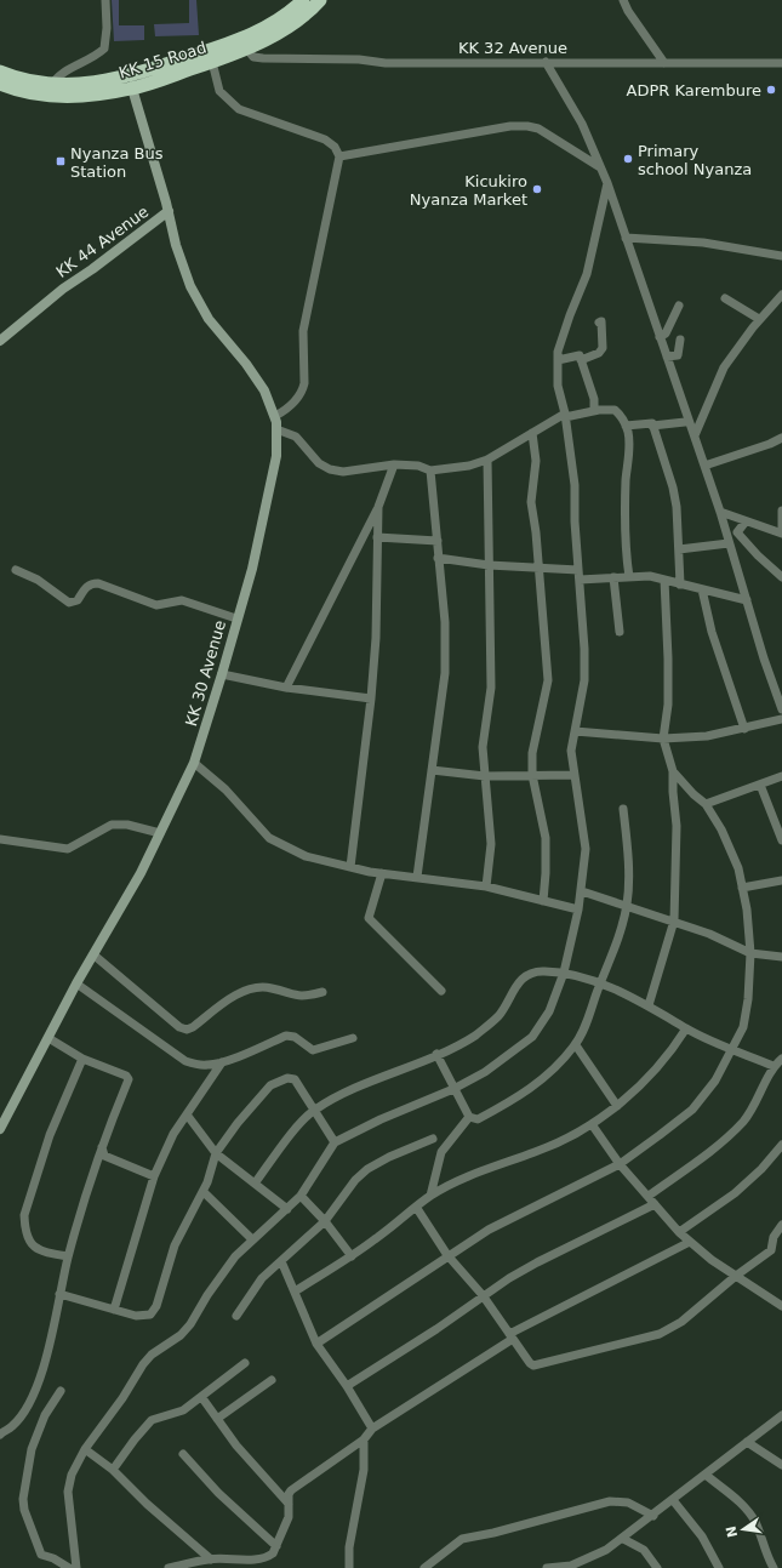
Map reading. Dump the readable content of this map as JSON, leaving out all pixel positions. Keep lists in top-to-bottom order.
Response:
{
  "streets": {
    "highway": ["KK 15 Road"],
    "main road": ["KK 44 Avenue", "KK 30 Avenue"],
    "street": ["KK 32 Avenue"]
  },
  "crossings": [
    ["KK 32 Avenue", "KK 15 Road"],
    ["KK 15 Road", "KK 44 Avenue"],
    ["KK 44 Avenue", "KK 30 Avenue"]
  ],
  "places": {
    "other": ["ADPR Karembure", "Primary school Nyanza", "Kicukiro Nyanza Market"],
    "transit": ["Nyanza Bus Station"]
  },
  "north": "left"
}
